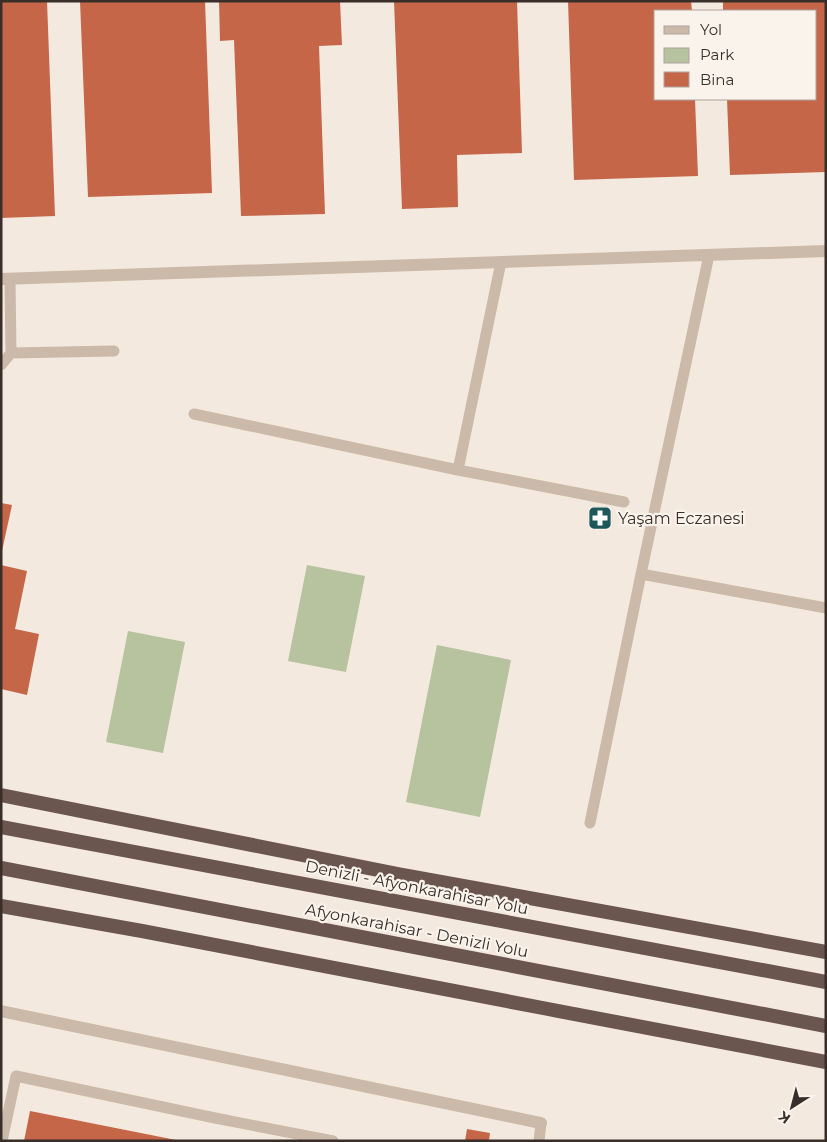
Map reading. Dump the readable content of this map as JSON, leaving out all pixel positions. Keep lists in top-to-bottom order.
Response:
{
  "streets": {
    "highway": ["Denizli - Afyonkarahisar Yolu", "Afyonkarahisar - Denizli Yolu"]
  },
  "places": {
    "pharmacy": ["Yaşam Eczanesi"]
  },
  "legend": ["Yol", "Park", "Bina"],
  "north": "bottom left"
}
